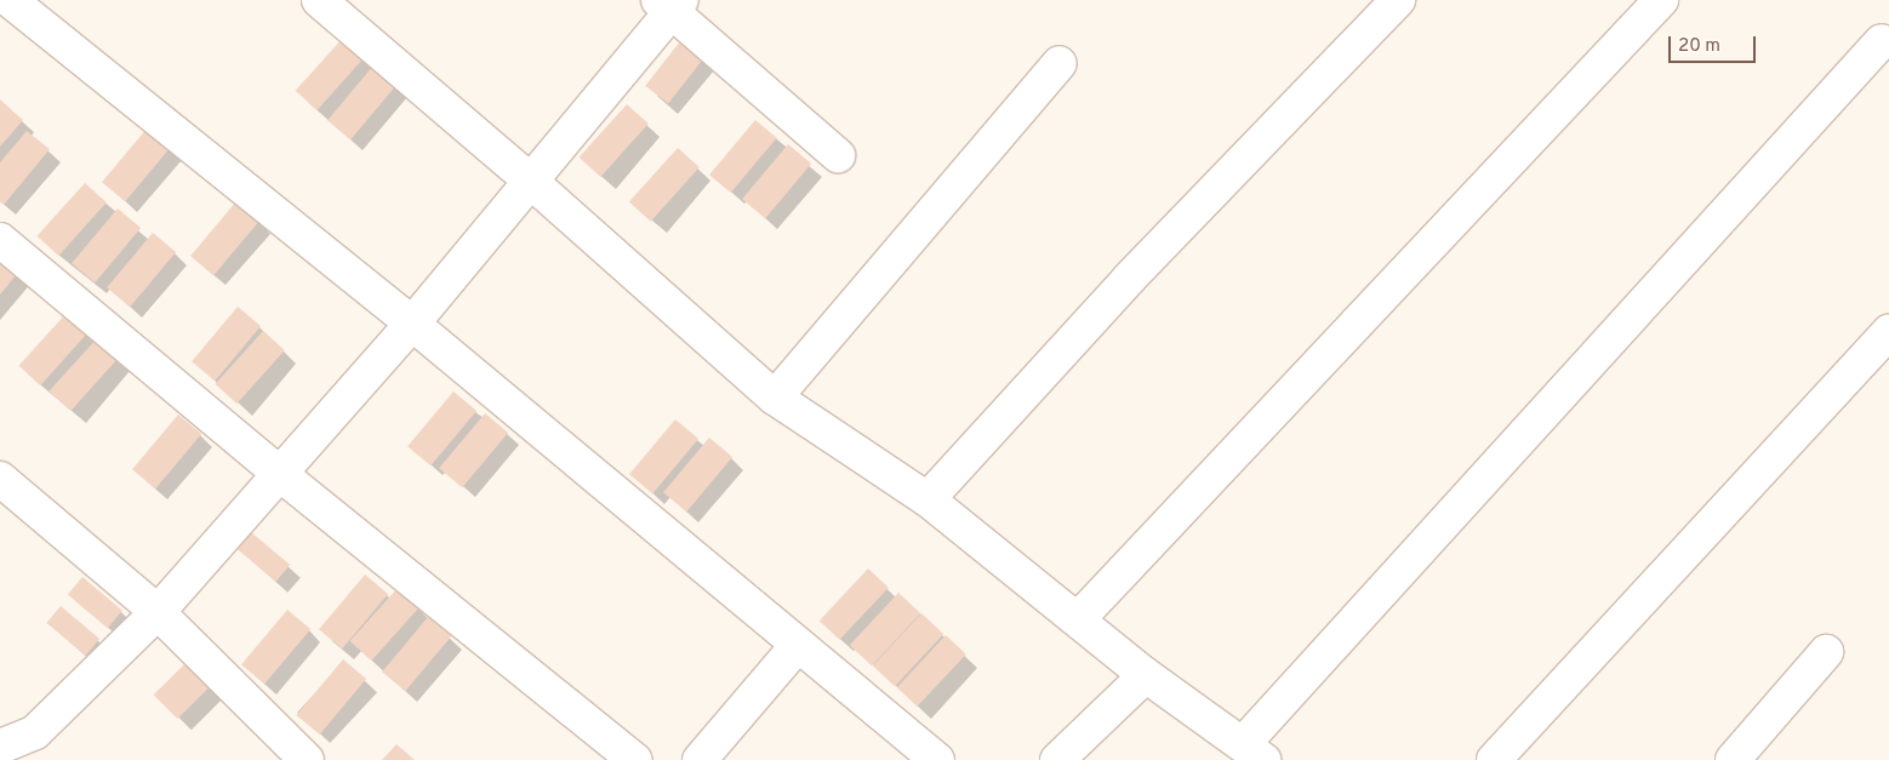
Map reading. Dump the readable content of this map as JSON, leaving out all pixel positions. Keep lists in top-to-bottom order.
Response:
{
  "scale_bar": "20 m"
}
